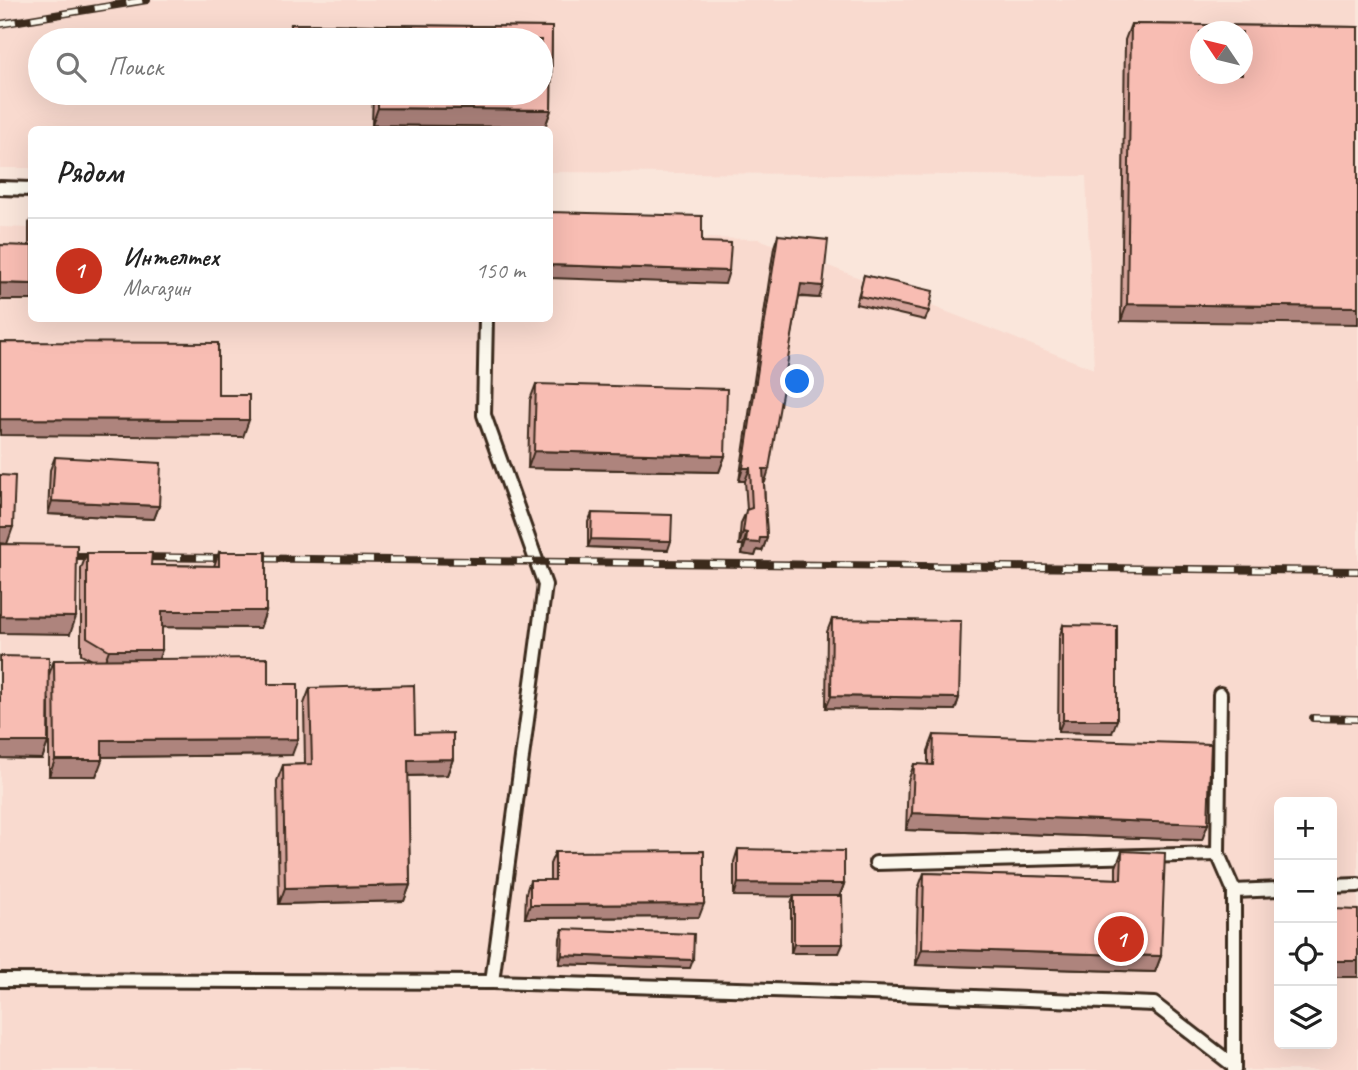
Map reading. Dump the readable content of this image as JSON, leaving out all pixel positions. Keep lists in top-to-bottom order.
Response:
{
  "north": "top left",
  "page": {
    "search": "Поиск",
    "heading": "Рядом",
    "list": [
      {
        "mark": "1",
        "name": "Интелтех",
        "note": "Магазин",
        "value": "150 m"
      }
    ],
    "map_buttons": ["+", "−"],
    "pins": "1"
  }
}
